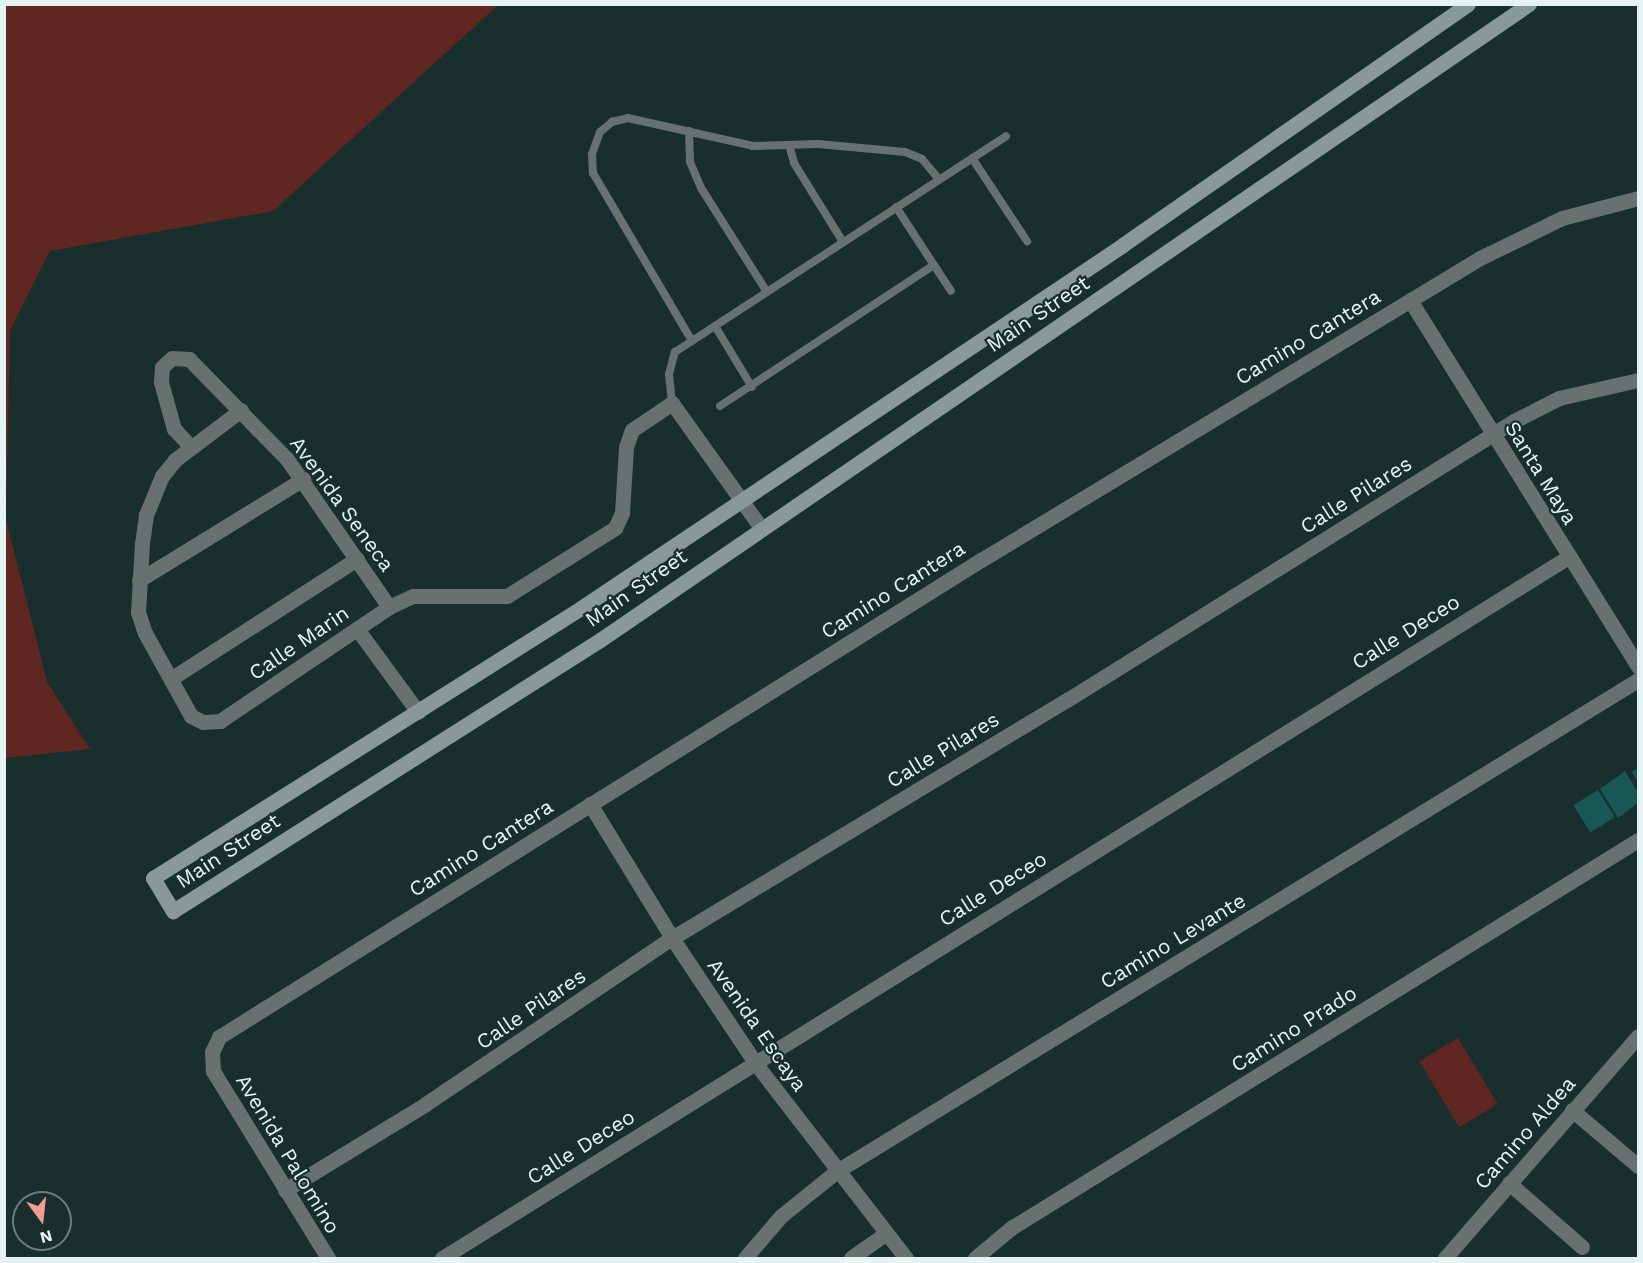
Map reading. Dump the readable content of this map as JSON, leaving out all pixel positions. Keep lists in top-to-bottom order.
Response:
{
  "streets": {
    "main road": ["Main Street"],
    "street": [
      "Camino Cantera",
      "Santa Maya",
      "Calle Pilares",
      "Avenida Seneca",
      "Calle Deceo",
      "Calle Marin",
      "Camino Levante",
      "Avenida Escaya",
      "Camino Prado",
      "Camino Aldea",
      "Avenida Palomino"
    ]
  },
  "crossings": [
    ["Camino Cantera", "Santa Maya"],
    ["Camino Cantera", "Avenida Escaya"],
    ["Camino Cantera", "Avenida Palomino"],
    ["Santa Maya", "Calle Pilares"],
    ["Santa Maya", "Calle Deceo"],
    ["Calle Pilares", "Avenida Escaya"],
    ["Calle Pilares", "Avenida Palomino"],
    ["Avenida Seneca", "Calle Marin"],
    ["Calle Deceo", "Avenida Escaya"],
    ["Camino Levante", "Avenida Escaya"]
  ],
  "north": "bottom"
}
